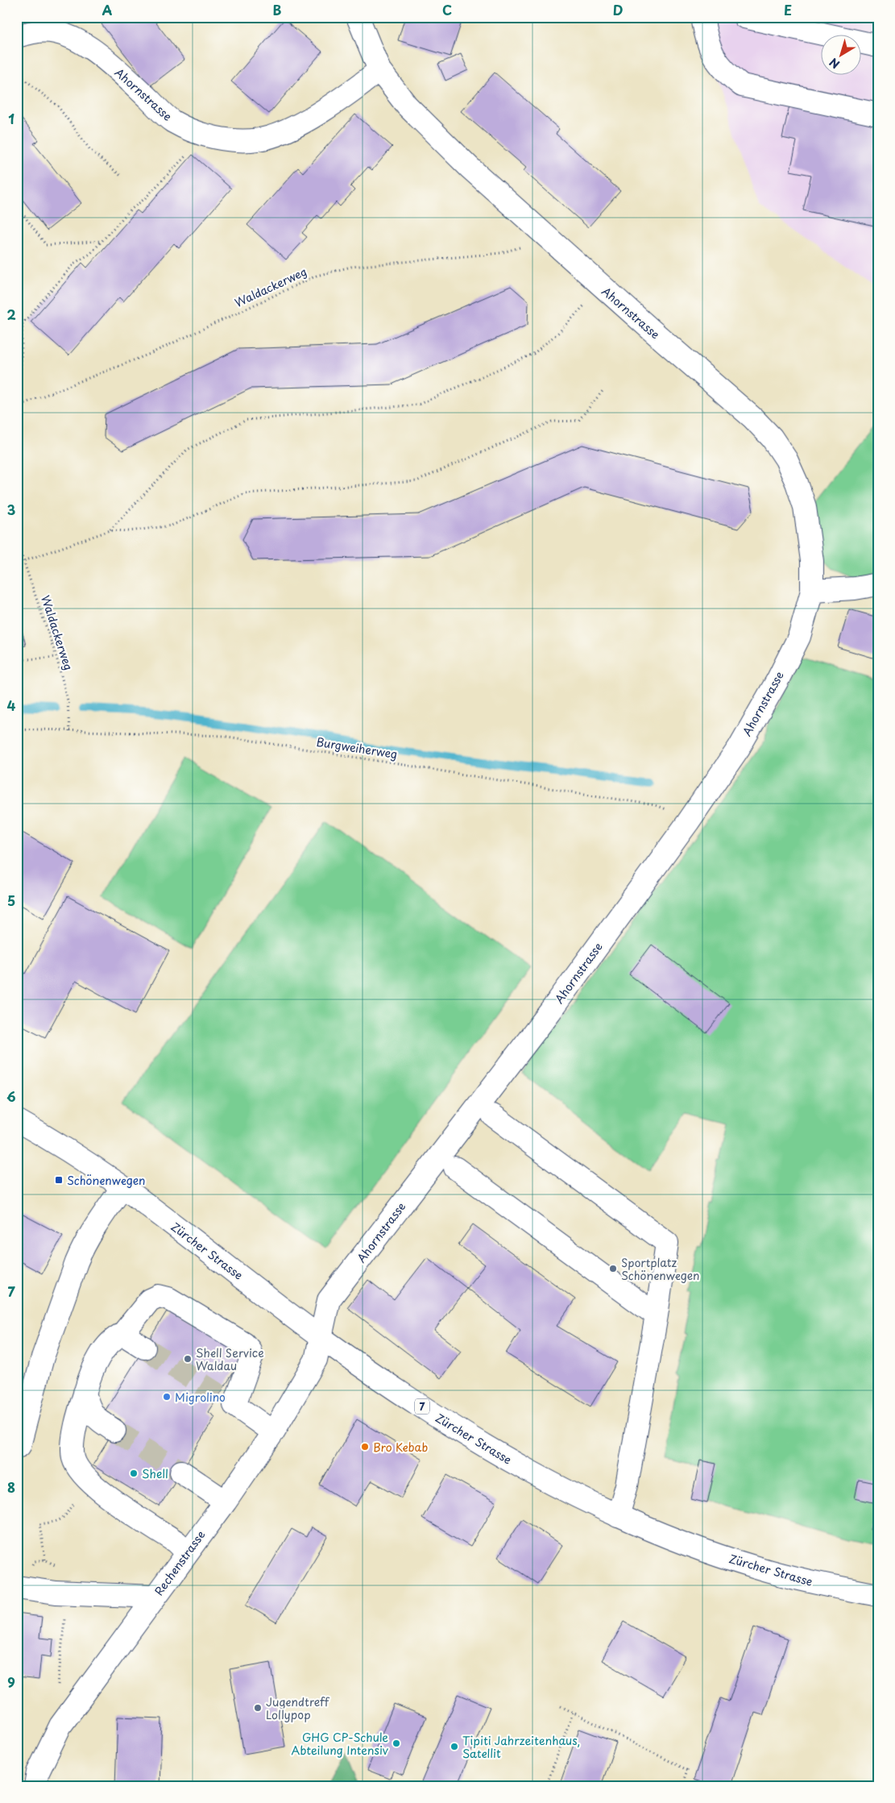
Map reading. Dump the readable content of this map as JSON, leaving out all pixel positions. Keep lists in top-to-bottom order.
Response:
{
  "streets": {
    "street": [
      "Ahornstrasse",
      "Zürcher Strasse",
      "7",
      "Rechenstrasse"
    ],
    "path": ["Waldackerweg", "Burgweiherweg"]
  },
  "crossings": [
    ["Ahornstrasse", "Waldackerweg"],
    ["Ahornstrasse", "Burgweiherweg"],
    ["Ahornstrasse", "Zürcher Strasse"],
    ["Ahornstrasse", "Rechenstrasse"],
    ["Waldackerweg", "Burgweiherweg"],
    ["Zürcher Strasse", "Rechenstrasse"]
  ],
  "places": {
    "transit": ["Schönenwegen"],
    "other": [
      "Sportplatz Schönenwegen",
      "Shell Service Waldau",
      "Migrolino",
      "Bro Kebab",
      "Shell",
      "Jugendtreff Lollypop",
      "GHG CP-Schule Abteilung Intensiv",
      "Tipiti Jahrzeitenhaus, Satellit"
    ]
  },
  "north": "bottom left",
  "grid": {
    "columns": [
      "A",
      "B",
      "C",
      "D",
      "E"
    ],
    "rows": [
      "1",
      "2",
      "3",
      "4",
      "5",
      "6",
      "7",
      "8",
      "9"
    ]
  }
}
